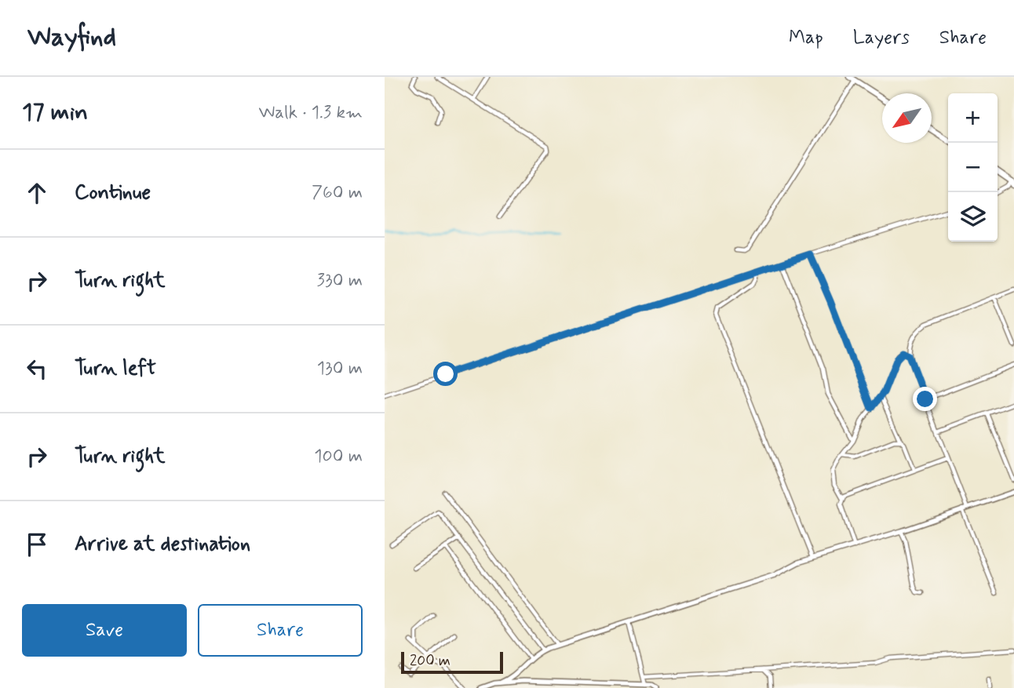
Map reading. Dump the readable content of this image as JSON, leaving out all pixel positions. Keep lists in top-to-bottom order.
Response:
{
  "scale_bar": "200 m",
  "north": "bottom left",
  "page": {
    "header": "Wayfind",
    "nav": ["Map", "Layers", "Share"],
    "heading": ["17 min", "Walk · 1.3 km"],
    "map_buttons": ["+", "−"],
    "list": [
      ["Continue", "760 m"],
      ["Turn right", "330 m"],
      ["Turn left", "130 m"],
      ["Turn right", "100 m"],
      "Arrive at destination"
    ],
    "buttons": ["Save", "Share"],
    "scale": "200 m"
  }
}
